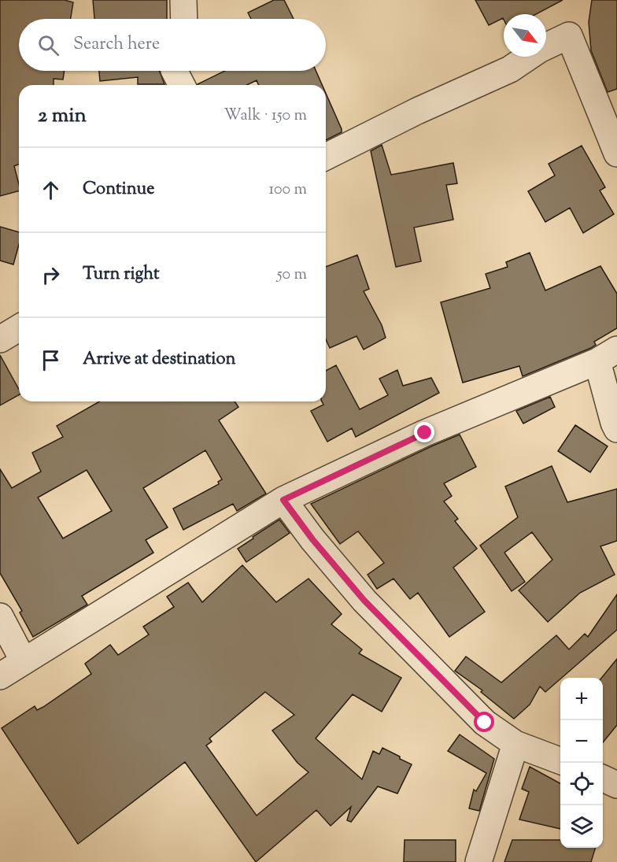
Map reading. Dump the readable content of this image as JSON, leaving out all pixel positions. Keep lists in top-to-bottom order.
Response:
{
  "north": "bottom right",
  "page": {
    "search": "Search here",
    "heading": ["2 min", "Walk · 150 m"],
    "list": [
      ["Continue", "100 m"],
      ["Turn right", "50 m"],
      "Arrive at destination"
    ],
    "map_buttons": ["+", "−"]
  }
}
